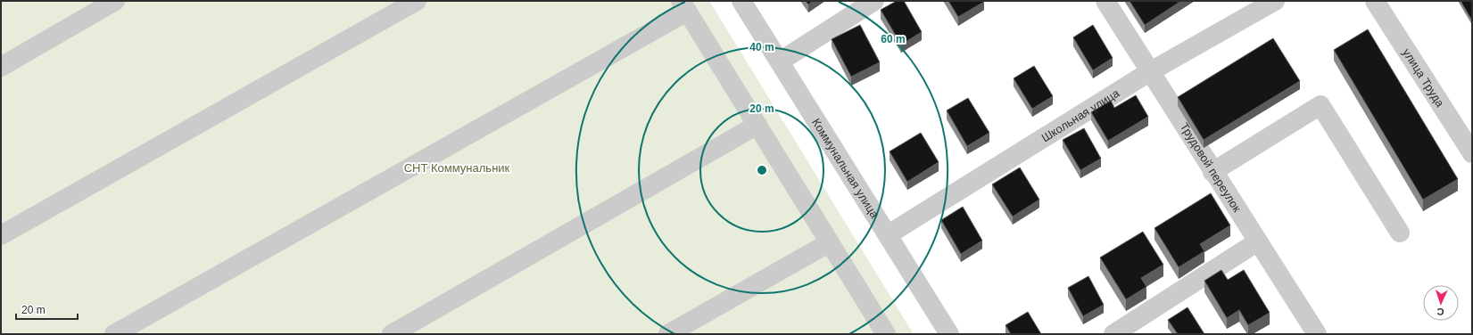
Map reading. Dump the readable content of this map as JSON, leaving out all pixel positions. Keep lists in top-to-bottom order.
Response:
{
  "streets": {
    "street": [
      "улица Труда",
      "Школьная улица",
      "Коммунальная улица",
      "Трудовой переулок"
    ]
  },
  "crossings": [
    ["Школьная улица", "Коммунальная улица"],
    ["Школьная улица", "Трудовой переулок"]
  ],
  "parks": ["СНТ Коммунальник"],
  "scale_bar": "20 m",
  "north": "bottom",
  "rings": ["60 m", "40 m", "20 m"]
}
